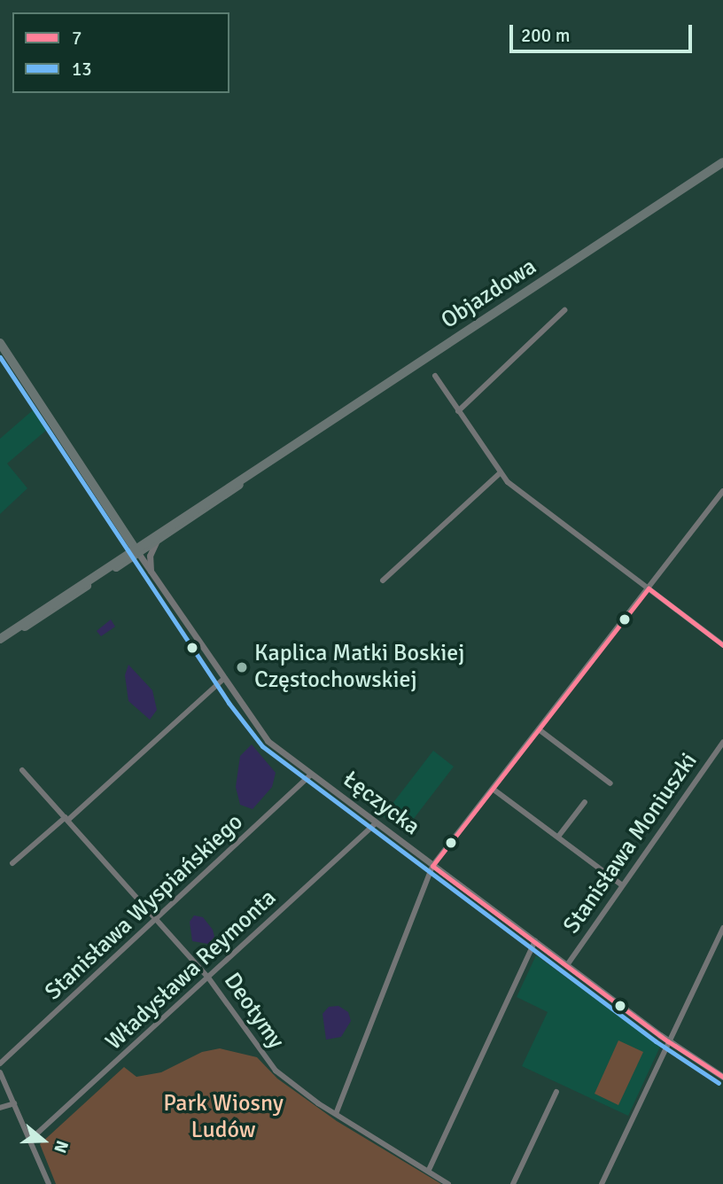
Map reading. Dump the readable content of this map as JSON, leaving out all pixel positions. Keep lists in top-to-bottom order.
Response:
{
  "streets": {
    "main road": ["Objazdowa"],
    "street": [
      "Łęczycka",
      "Stanisława Moniuszki",
      "Stanisława Wyspiańskiego",
      "Władysława Reymonta",
      "Deotymy"
    ]
  },
  "crossings": [
    ["Objazdowa", "Łęczycka"],
    ["Łęczycka", "Stanisława Moniuszki"],
    ["Łęczycka", "Stanisława Wyspiańskiego"],
    ["Łęczycka", "Władysława Reymonta"],
    ["Stanisława Wyspiańskiego", "Deotymy"],
    ["Władysława Reymonta", "Deotymy"]
  ],
  "parks": ["Park Wiosny Ludów"],
  "places": ["Kaplica Matki Boskiej Częstochowskiej"],
  "lines": ["transit line 13", "transit line 7"],
  "legend": ["7", "13"],
  "scale_bar": "200 m",
  "north": "right"
}
